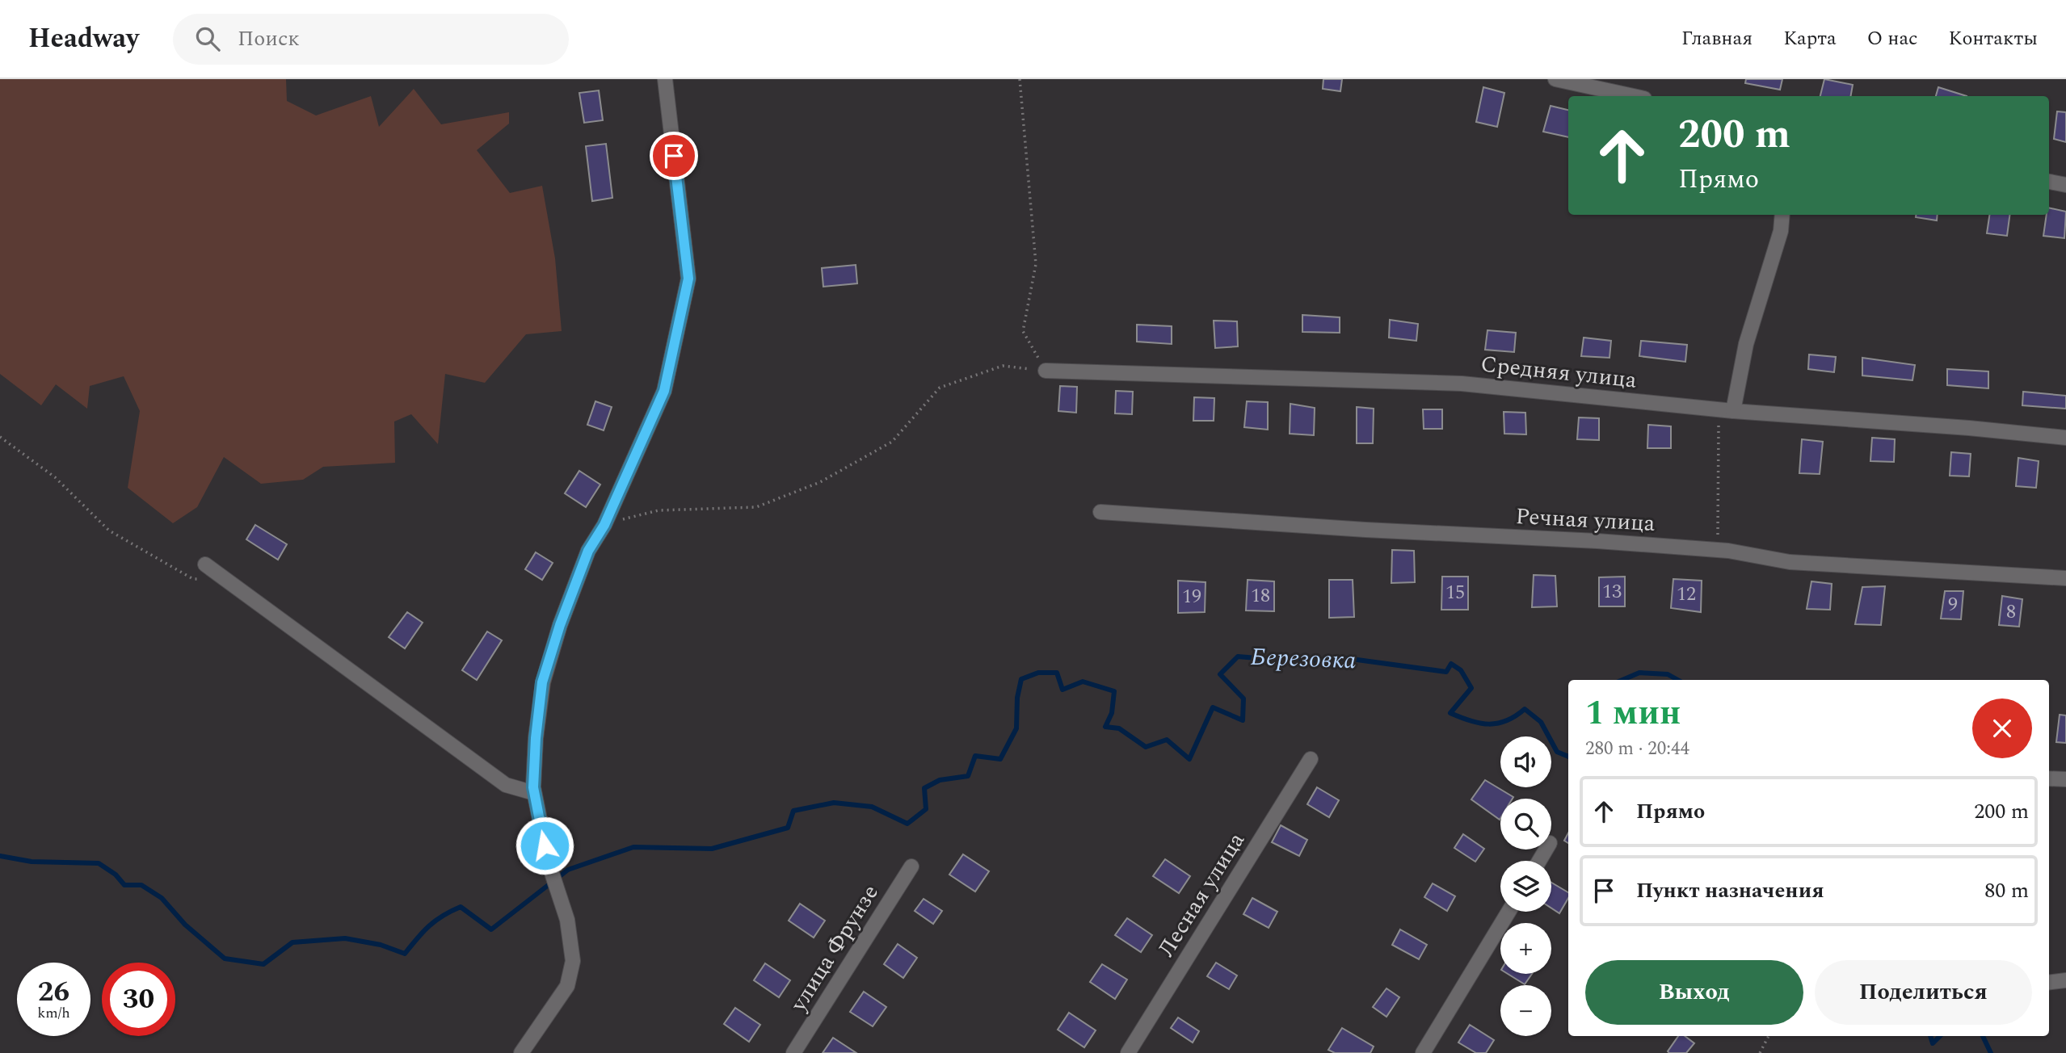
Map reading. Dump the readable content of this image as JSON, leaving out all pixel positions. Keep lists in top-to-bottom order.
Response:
{
  "streets": {
    "street": [
      "Средняя улица",
      "Речная улица",
      "Лесная улица",
      "улица Фрунзе"
    ]
  },
  "water": ["Березовка"],
  "house_numbers": [
    "13",
    "15",
    "12",
    "18",
    "19",
    "9",
    "8"
  ],
  "page": {
    "header": "Headway",
    "search": "Поиск",
    "nav": [
      "Главная",
      "Карта",
      "О нас",
      "Контакты"
    ],
    "turn": ["200 m", "Прямо"],
    "heading": ["1 мин", "280 m · 20:44"],
    "map_buttons": ["+", "−"],
    "list": [
      {
        "name": "Прямо",
        "value": "200 m"
      },
      {
        "name": "Пункт назначения",
        "value": "80 m"
      }
    ],
    "buttons": ["Выход", "Поделиться"],
    "speed": "26 km/h",
    "limit": "30"
  }
}
